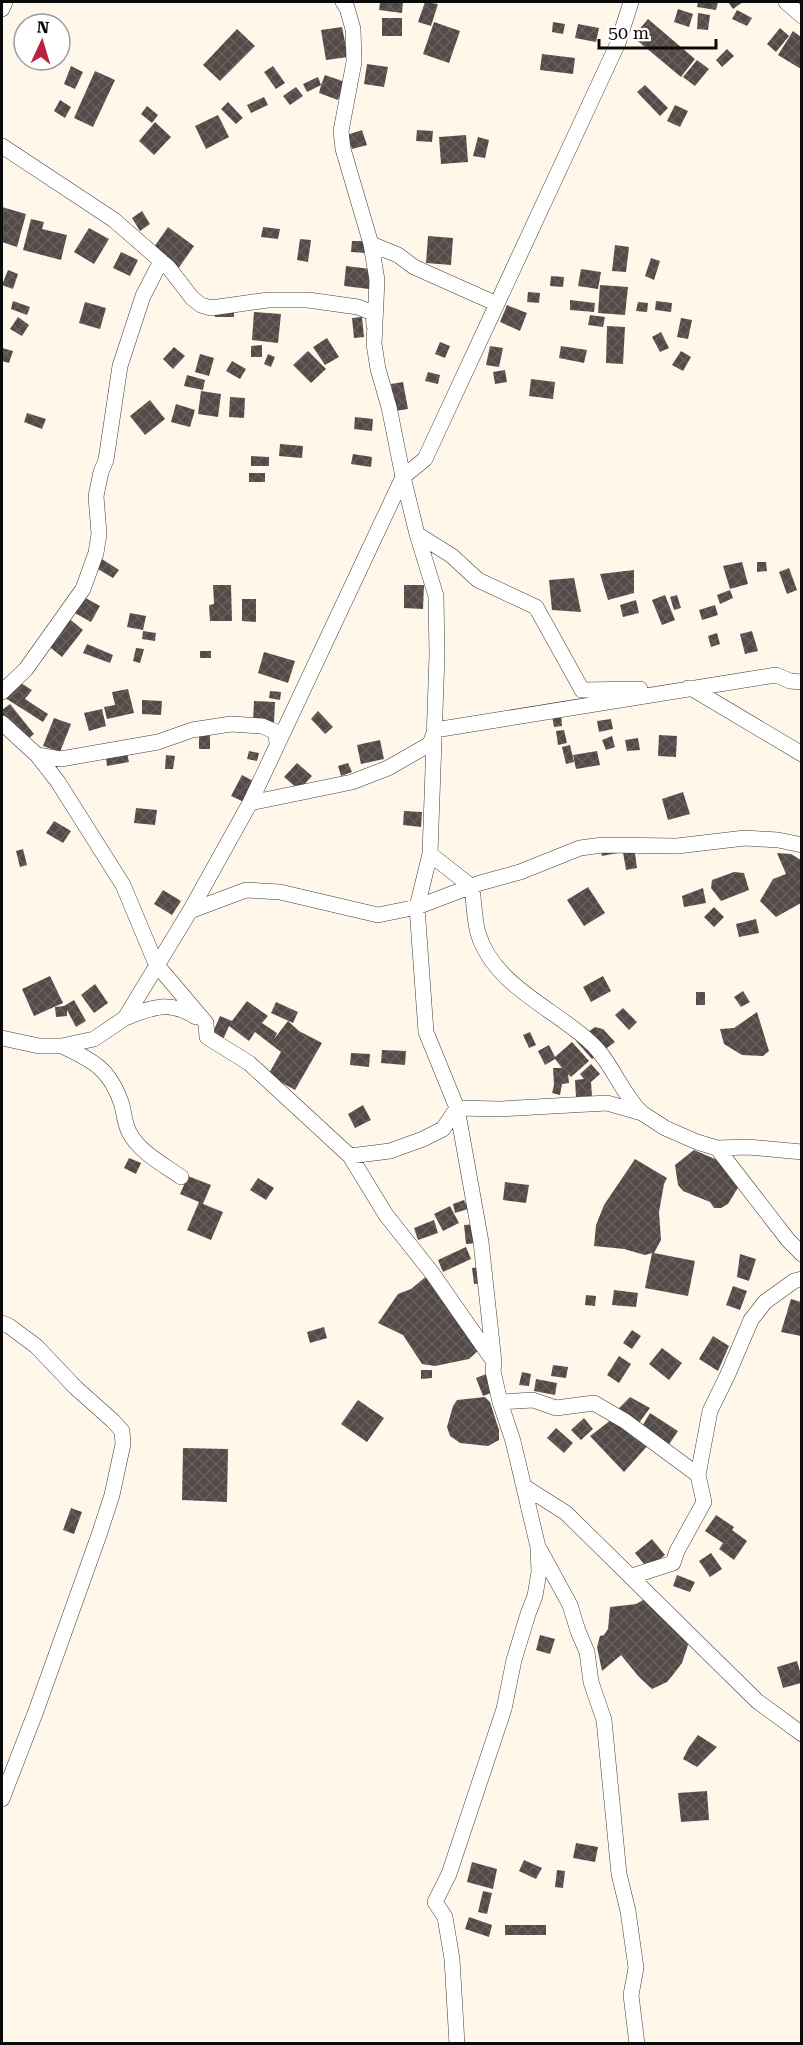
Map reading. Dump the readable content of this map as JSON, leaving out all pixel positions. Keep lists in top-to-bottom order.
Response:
{
  "scale_bar": "50 m",
  "north": "top"
}
